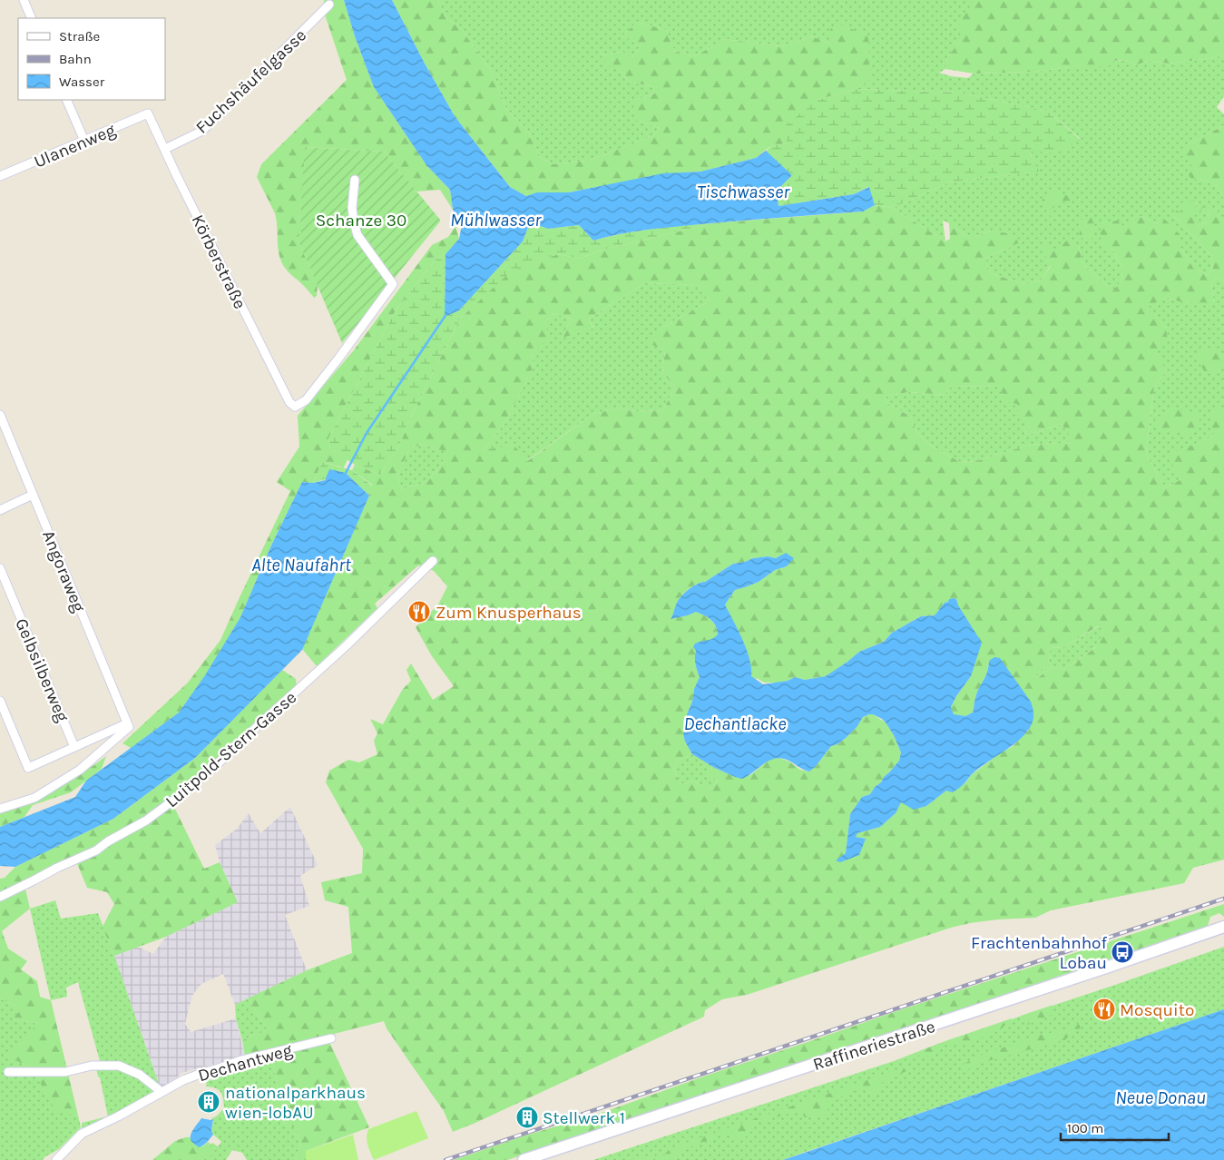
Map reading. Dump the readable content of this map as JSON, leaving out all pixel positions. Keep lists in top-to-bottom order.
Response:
{
  "streets": {
    "street": [
      "Fuchshäufelgasse",
      "Ulanenweg",
      "Körberstraße",
      "Angoraweg",
      "Gelbsilberweg",
      "Luitpold-Stern-Gasse",
      "Raffineriestraße",
      "Dechantweg"
    ]
  },
  "crossings": [
    ["Fuchshäufelgasse", "Körberstraße"],
    ["Ulanenweg", "Körberstraße"]
  ],
  "water": [
    "Tischwasser",
    "Mühlwasser",
    "Alte Naufahrt",
    "Dechantlacke",
    "Neue Donau"
  ],
  "parks": ["Schanze 30"],
  "places": {
    "restaurant": ["Zum Knusperhaus", "Mosquito"],
    "bus stop": ["Frachtenbahnhof Lobau"],
    "building": ["nationalparkhaus wien-lobAU", "Stellwerk 1"]
  },
  "legend": ["Straße", "Bahn", "Wasser"],
  "scale_bar": "100 m"
}
